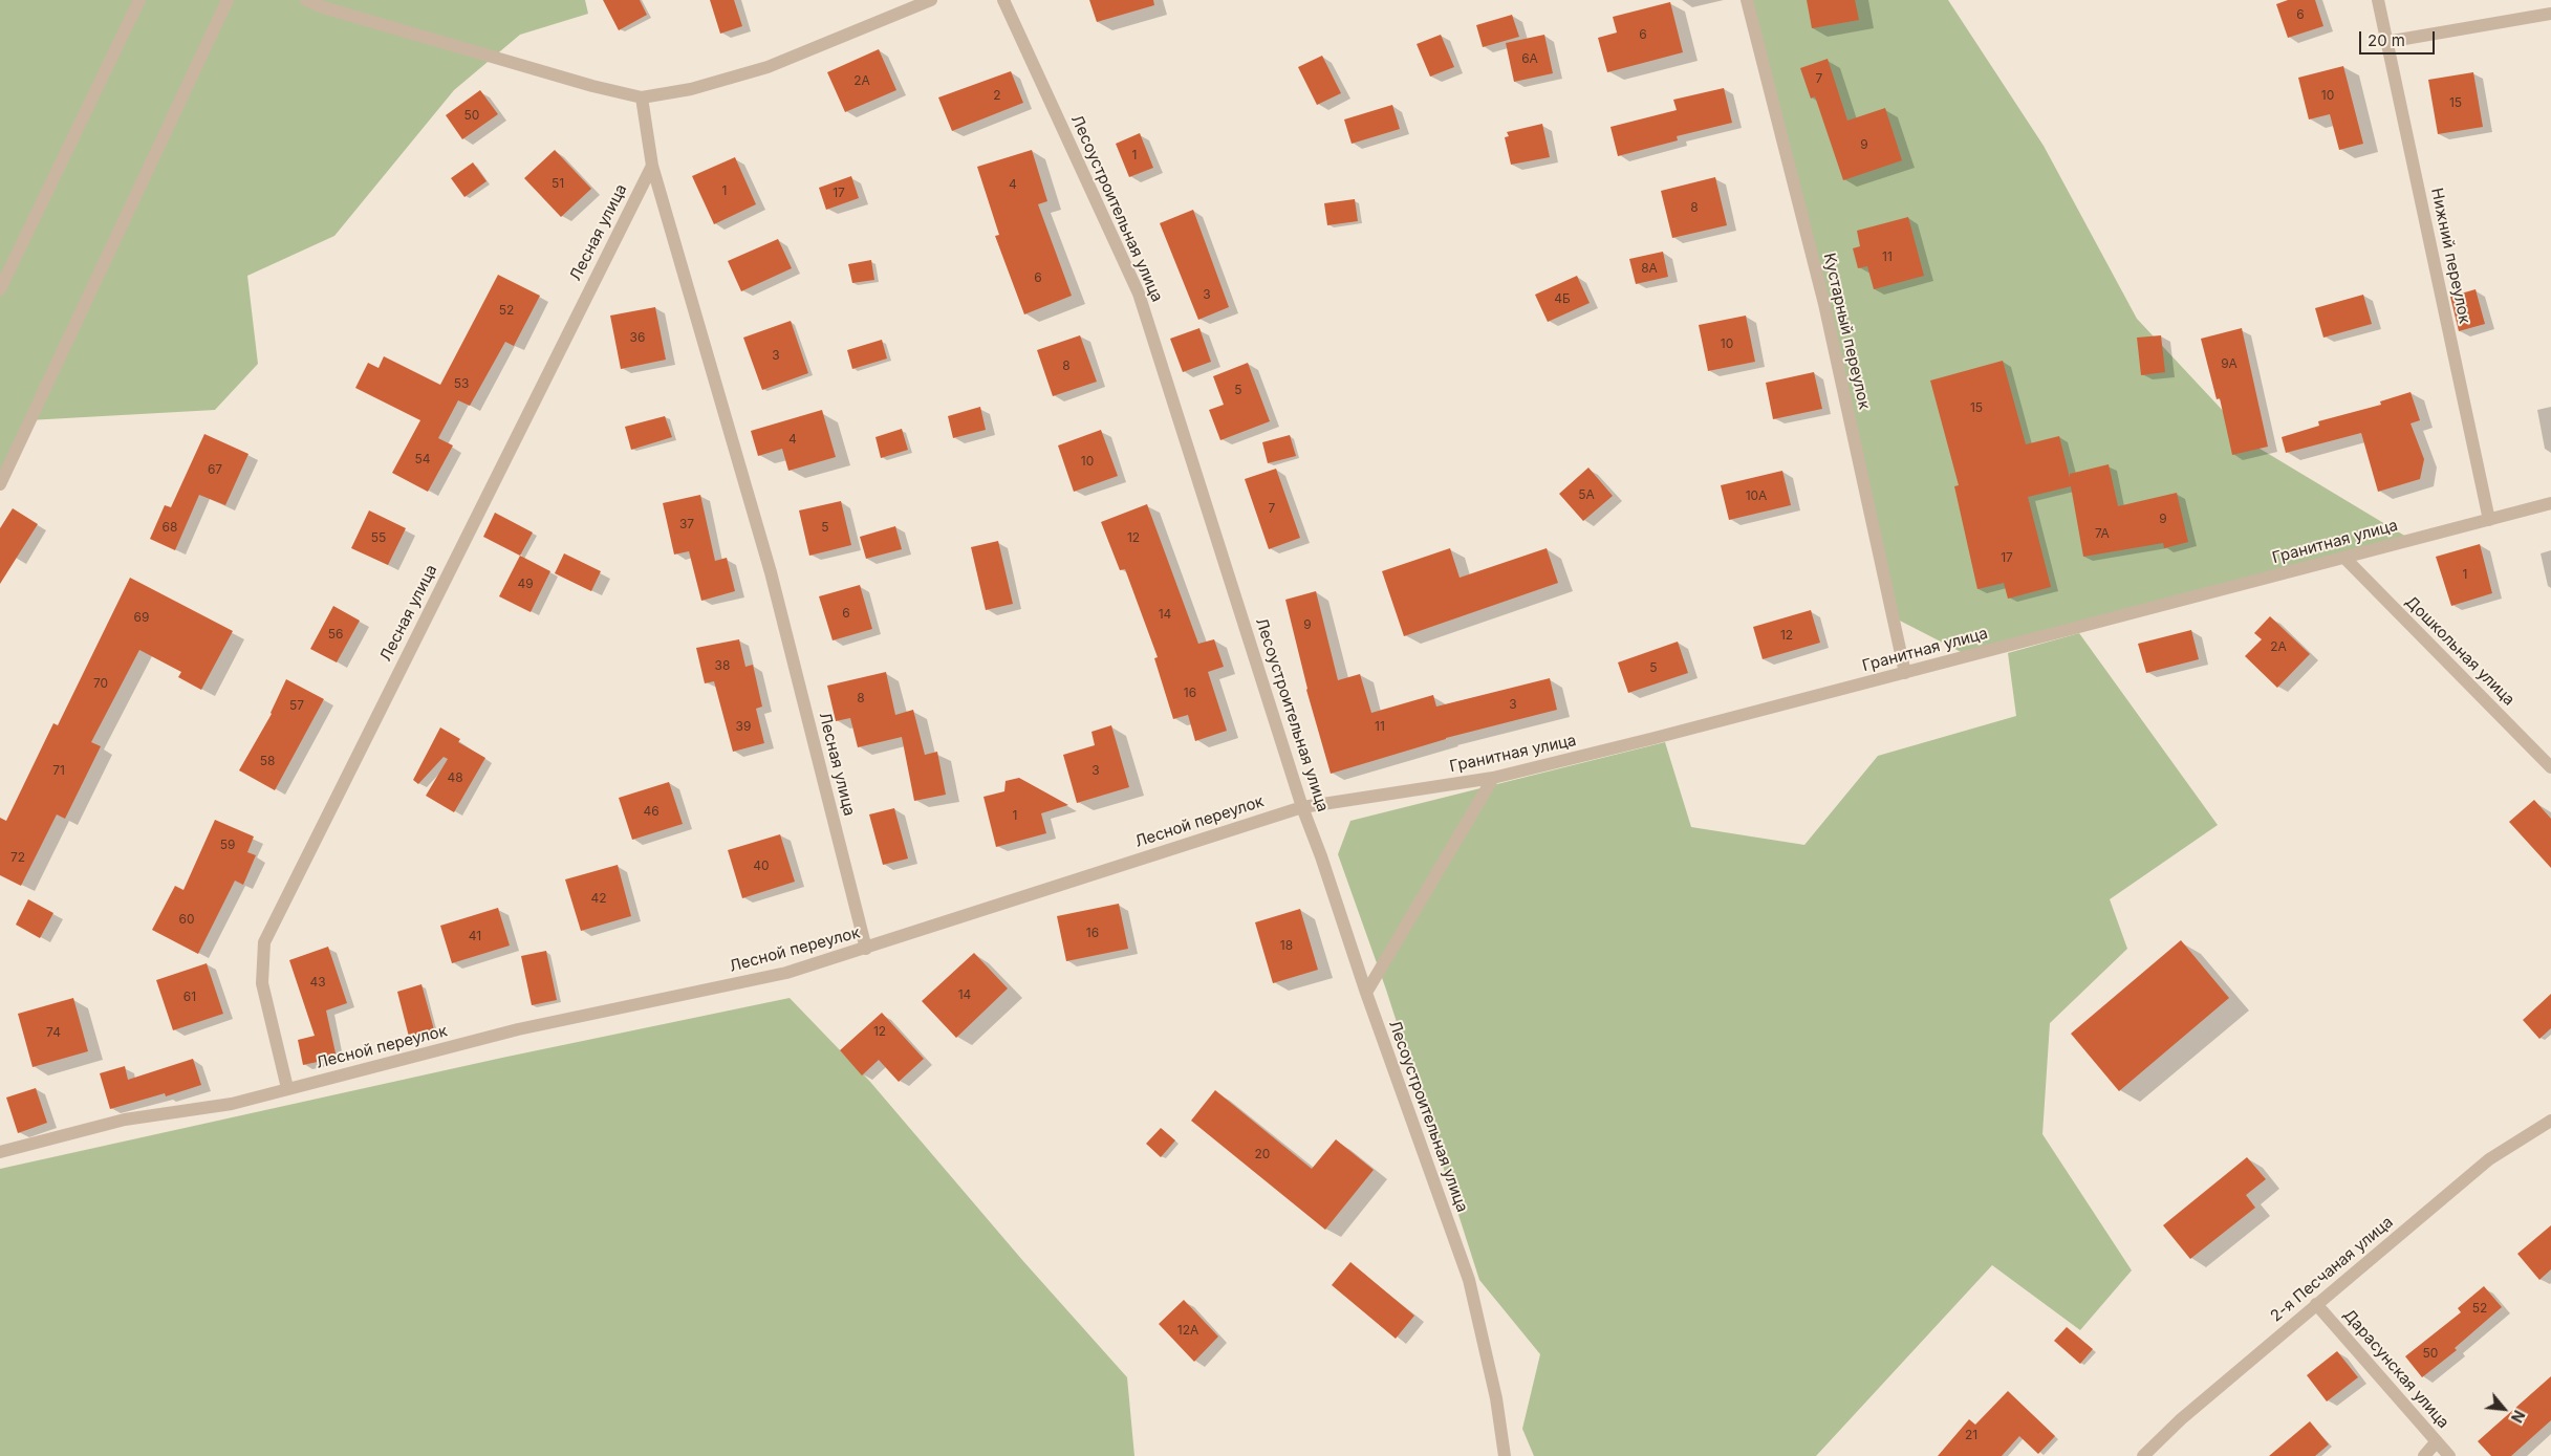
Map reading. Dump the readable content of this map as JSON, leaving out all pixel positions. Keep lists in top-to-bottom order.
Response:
{
  "streets": {
    "street": [
      "Лесоустроительная улица",
      "Лесная улица",
      "Нижний переулок",
      "Кустарный переулок",
      "Гранитная улица",
      "Дошкольная улица",
      "Лесной переулок",
      "2-я Песчаная улица",
      "Дарасунская улица"
    ]
  },
  "crossings": [
    ["Лесоустроительная улица", "Гранитная улица"],
    ["Лесоустроительная улица", "Лесной переулок"],
    ["Лесная улица", "Лесной переулок"],
    ["Нижний переулок", "Гранитная улица"],
    ["Кустарный переулок", "Гранитная улица"],
    ["Гранитная улица", "Дошкольная улица"],
    ["Гранитная улица", "Лесной переулок"],
    ["2-я Песчаная улица", "Дарасунская улица"]
  ],
  "house_numbers": [
    "6",
    "6",
    "6А",
    "7",
    "2А",
    "2",
    "10",
    "15",
    "50",
    "9",
    "1",
    "51",
    "4",
    "1",
    "17",
    "8",
    "11",
    "8А",
    "6",
    "3",
    "4Б",
    "52",
    "36",
    "10",
    "3",
    "9А",
    "8",
    "53",
    "5",
    "15",
    "4",
    "54",
    "10",
    "67",
    "5А",
    "10А",
    "7",
    "9",
    "37",
    "68",
    "5",
    "7А",
    "55",
    "12",
    "17",
    "1",
    "49",
    "6",
    "14",
    "69",
    "9",
    "56",
    "12",
    "2А",
    "38",
    "5",
    "70",
    "16",
    "8",
    "3",
    "57",
    "39",
    "11",
    "58",
    "71",
    "3",
    "48",
    "46",
    "1",
    "59",
    "72",
    "40",
    "42",
    "60",
    "16",
    "41",
    "18",
    "43",
    "14",
    "61",
    "12",
    "74",
    "20",
    "52",
    "12А",
    "50",
    "21"
  ],
  "scale_bar": "20 m",
  "north": "bottom right"
}
